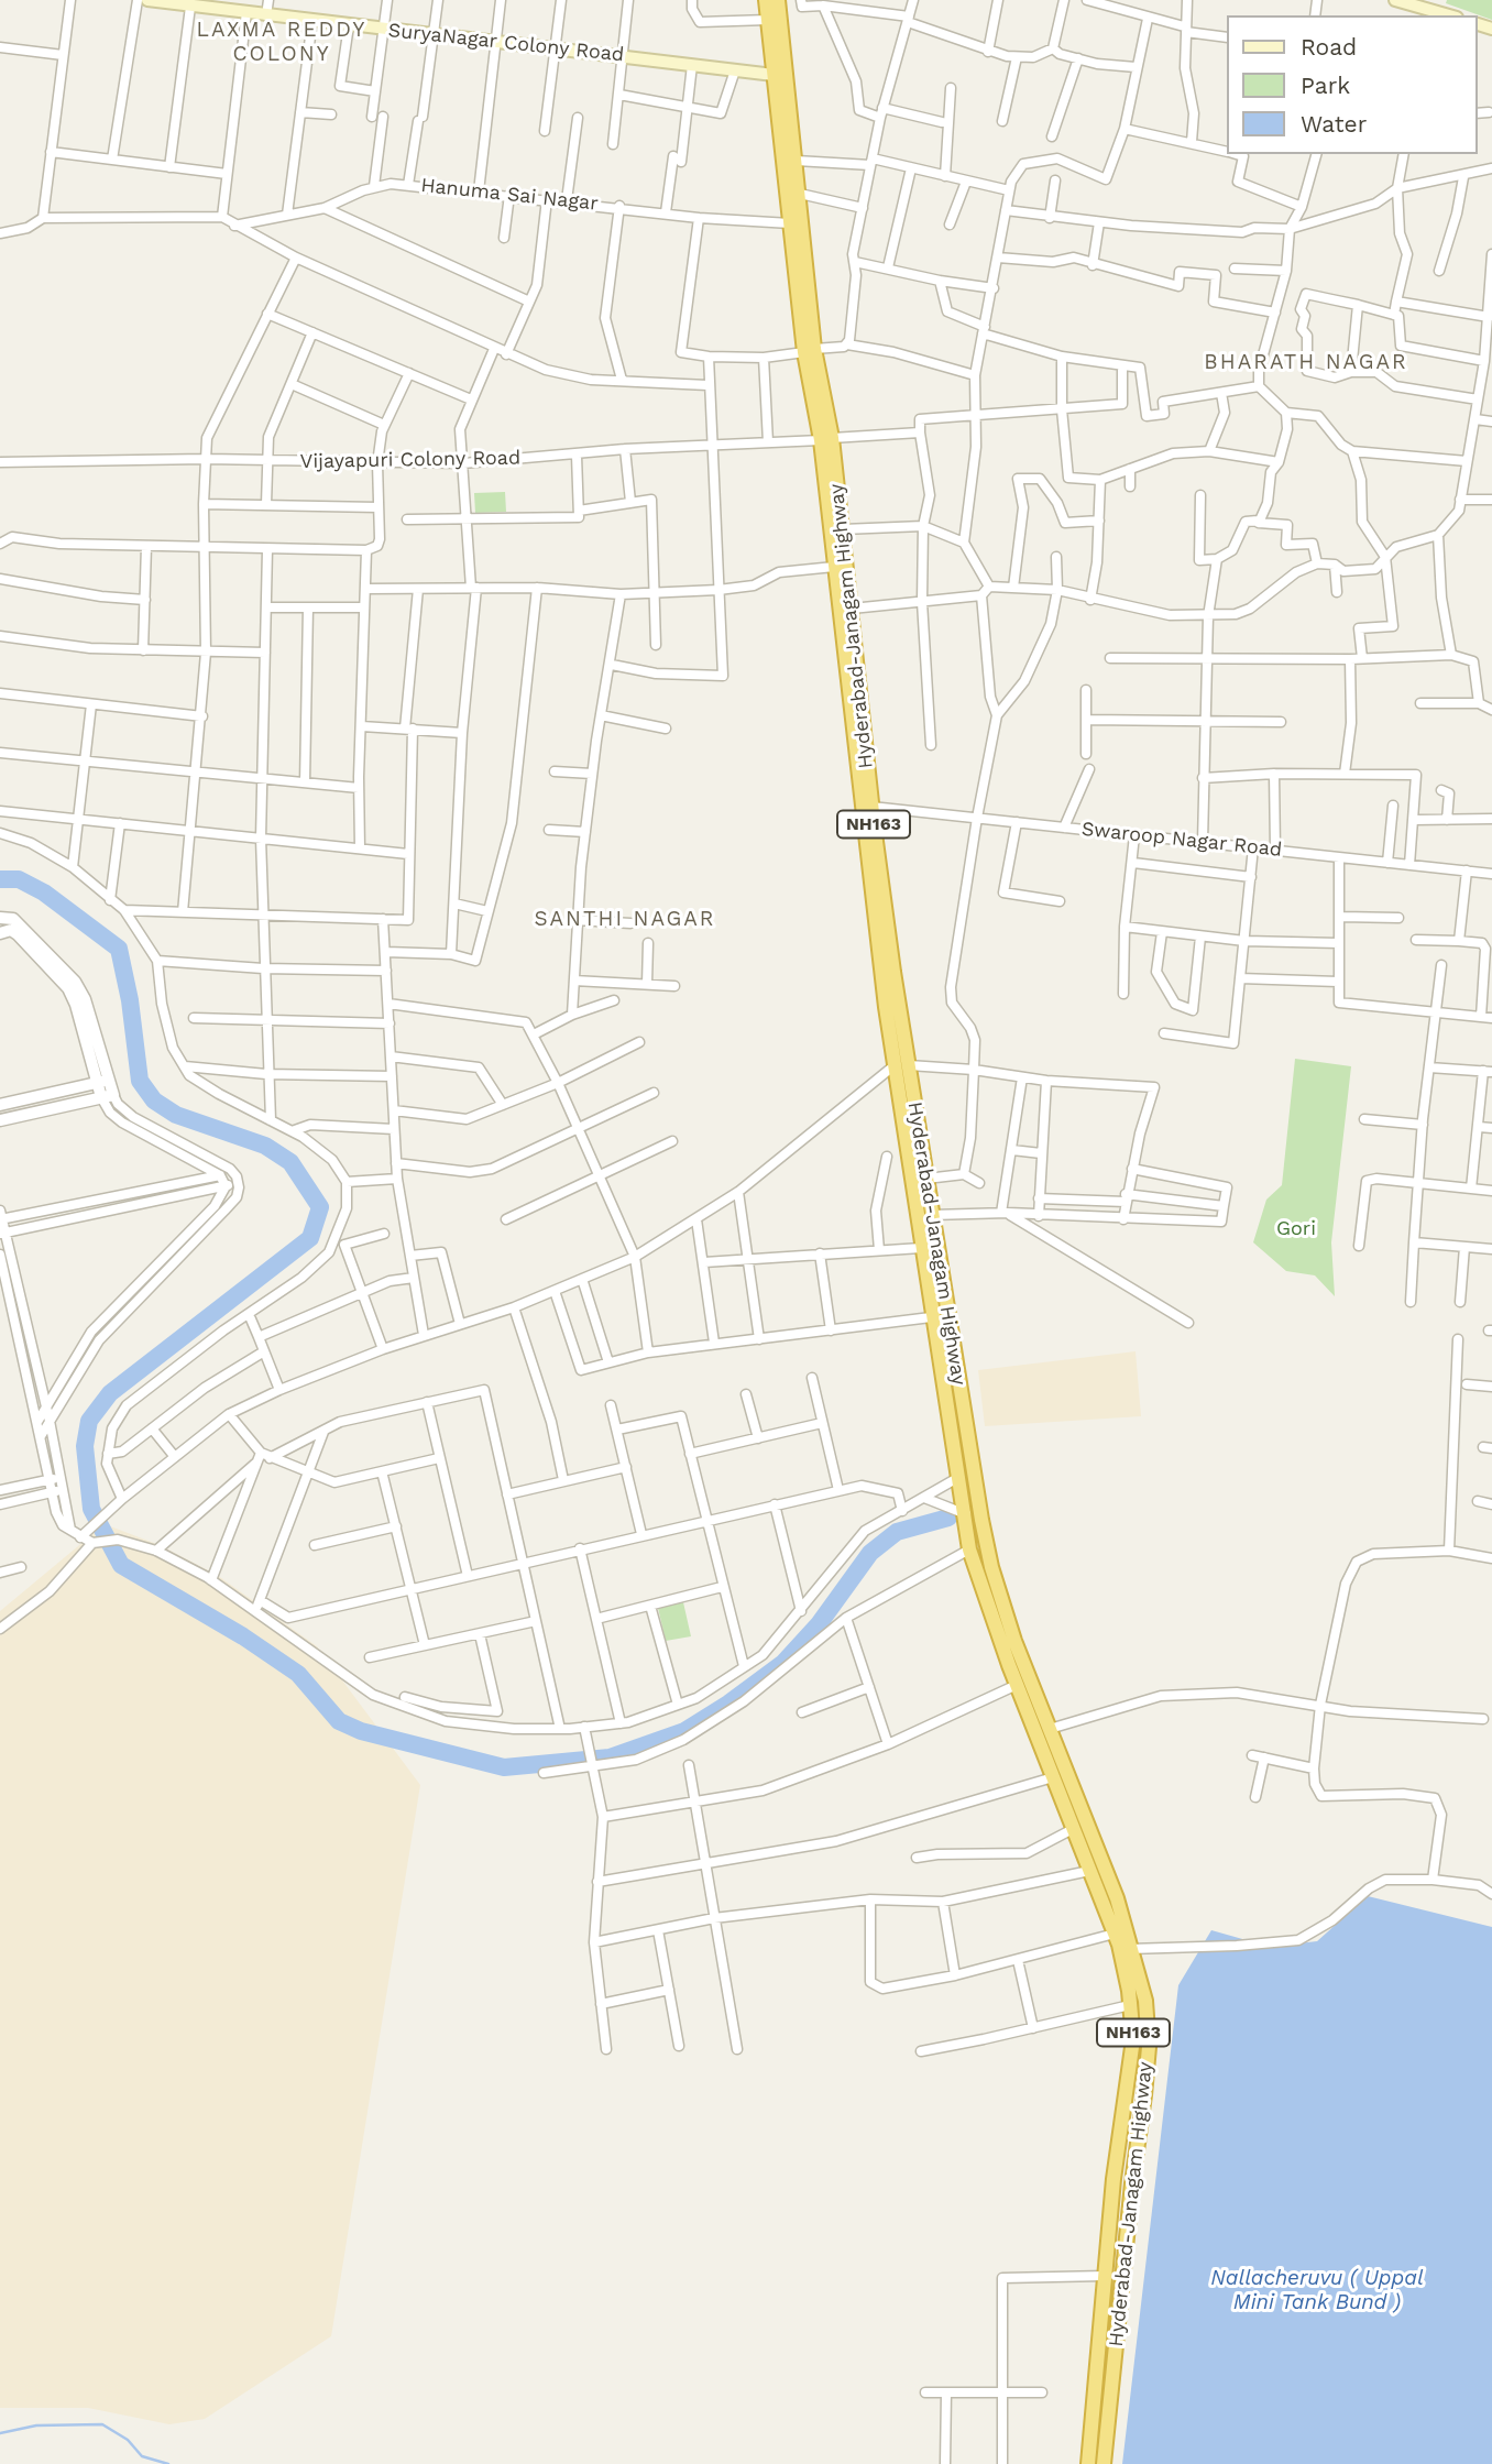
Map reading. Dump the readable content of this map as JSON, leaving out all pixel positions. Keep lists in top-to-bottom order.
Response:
{
  "streets": {
    "highway": ["Hyderabad-Janagam Highway", "NH163"],
    "main road": ["SuryaNagar Colony Road"],
    "street": ["Hanuma Sai Nagar", "Vijayapuri Colony Road", "Swaroop Nagar Road"]
  },
  "crossings": [
    ["SuryaNagar Colony Road", "Hyderabad-Janagam Highway"],
    ["Hanuma Sai Nagar", "Hyderabad-Janagam Highway"],
    ["Vijayapuri Colony Road", "Hyderabad-Janagam Highway"],
    ["Hyderabad-Janagam Highway", "Swaroop Nagar Road"]
  ],
  "districts": ["LAXMA REDDY COLONY", "BHARATH NAGAR", "SANTHI NAGAR"],
  "water": ["Nallacheruvu ( Uppal Mini Tank Bund )"],
  "parks": ["Gori"],
  "legend": ["Road", "Park", "Water"]
}
